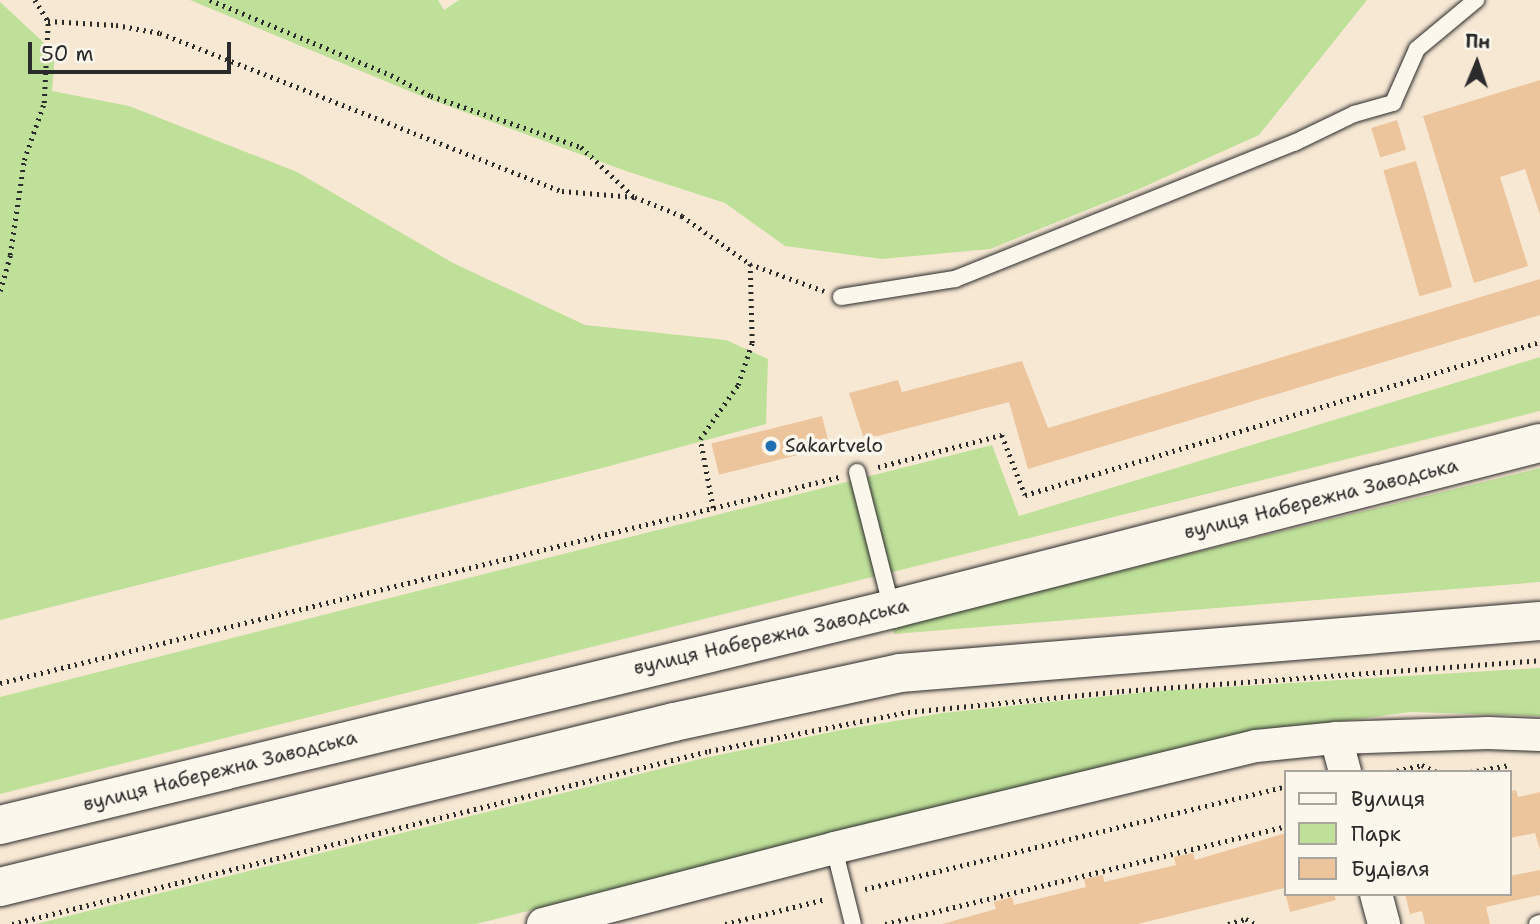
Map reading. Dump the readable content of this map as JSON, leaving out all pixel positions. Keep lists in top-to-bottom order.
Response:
{
  "streets": {
    "main road": ["вулиця Набережна Заводська"]
  },
  "places": ["Sakartvelo"],
  "legend": ["Вулиця", "Парк", "Будівля"],
  "scale_bar": "50 m",
  "north": "top"
}
